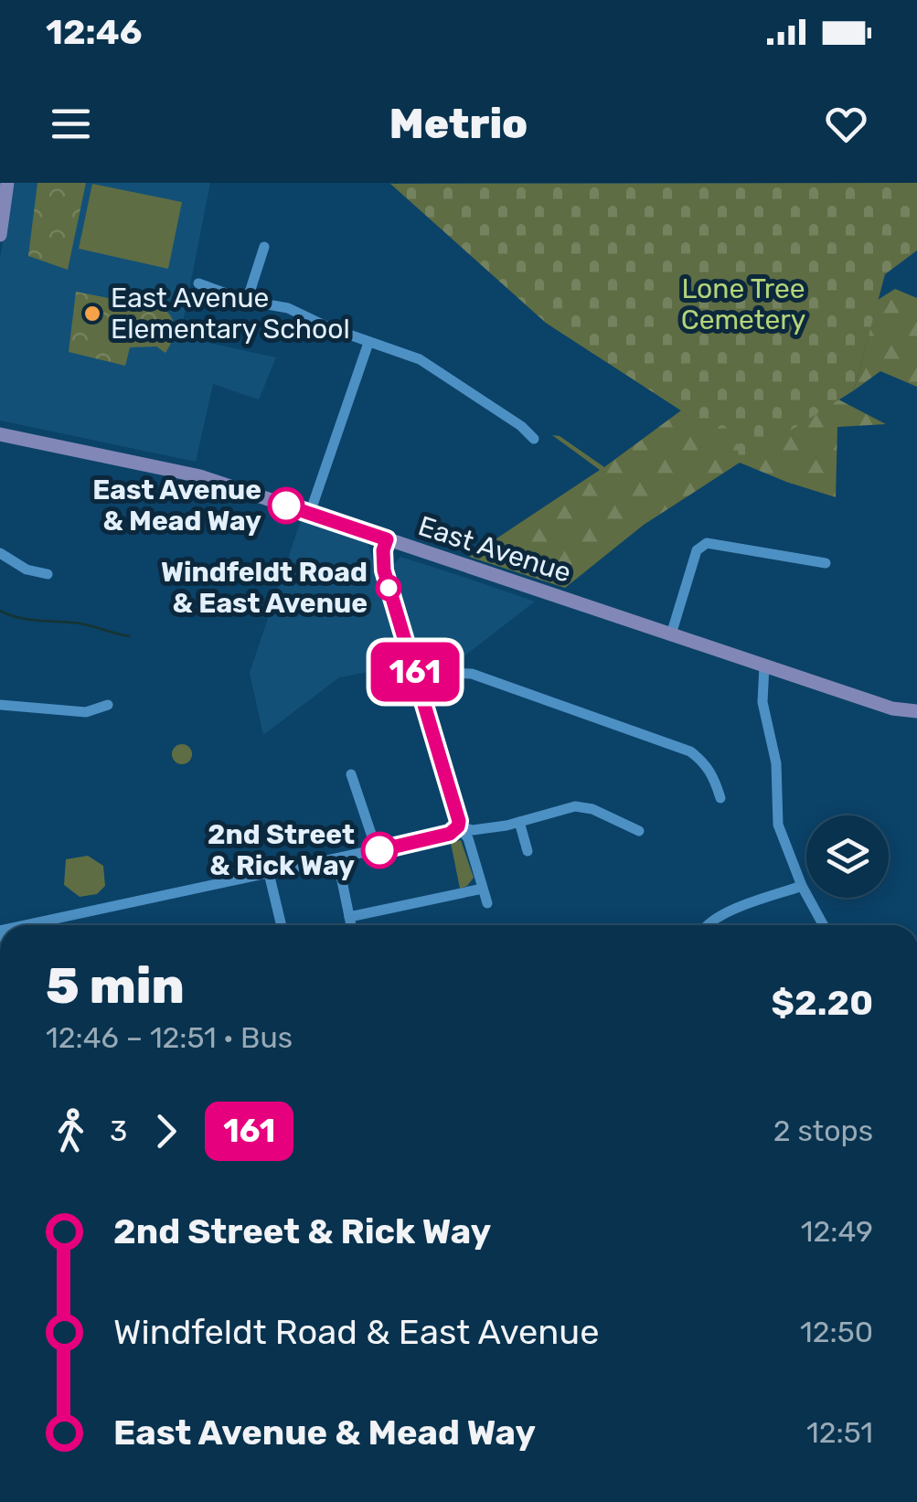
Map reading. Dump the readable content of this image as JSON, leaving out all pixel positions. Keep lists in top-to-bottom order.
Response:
{
  "streets": {
    "street": ["East Avenue"]
  },
  "parks": ["Lone Tree Cemetery"],
  "places": [
    "East Avenue Elementary School",
    "East Avenue & Mead Way",
    "Windfeldt Road & East Avenue",
    "2nd Street & Rick Way"
  ],
  "lines": ["bus line 161"],
  "page": {
    "status": "12:46",
    "header": "Metrio",
    "on_map": "161",
    "heading": ["5 min", "12:46 – 12:51 · Bus", "$2.20"],
    "legs": ["3", "161", "2 stops"],
    "list": [
      {
        "name": "2nd Street & Rick Way",
        "value": "12:49"
      },
      {
        "name": "Windfeldt Road & East Avenue",
        "value": "12:50"
      },
      {
        "name": "East Avenue & Mead Way",
        "value": "12:51"
      }
    ]
  }
}
